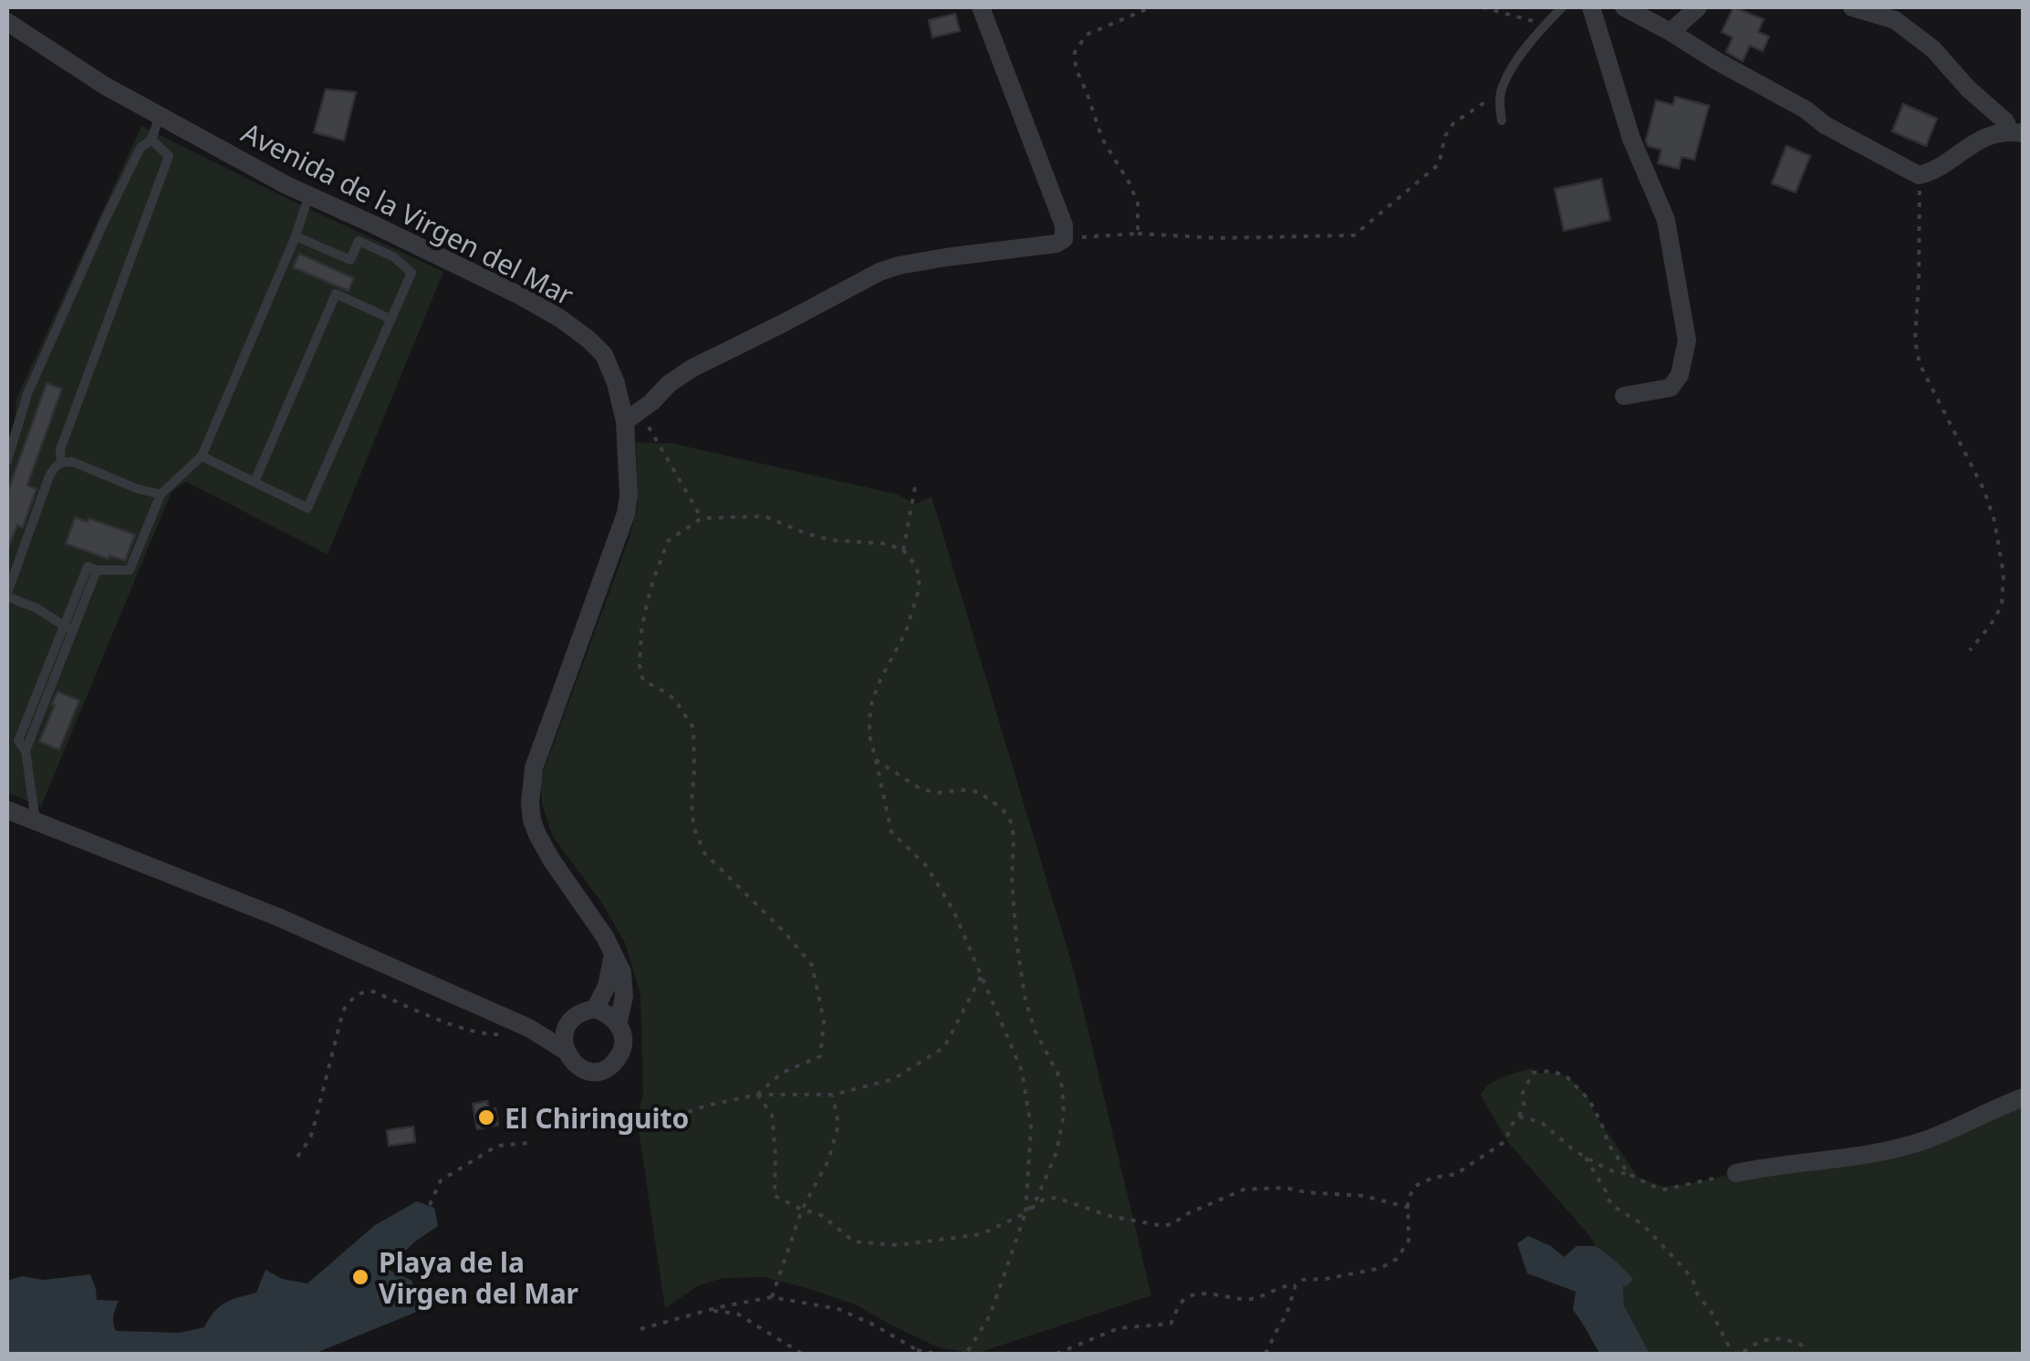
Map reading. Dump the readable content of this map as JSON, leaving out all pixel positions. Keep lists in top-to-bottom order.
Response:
{
  "streets": {
    "street": ["Avenida de la Virgen del Mar"]
  },
  "places": ["El Chiringuito", "Playa de la Virgen del Mar"]
}
